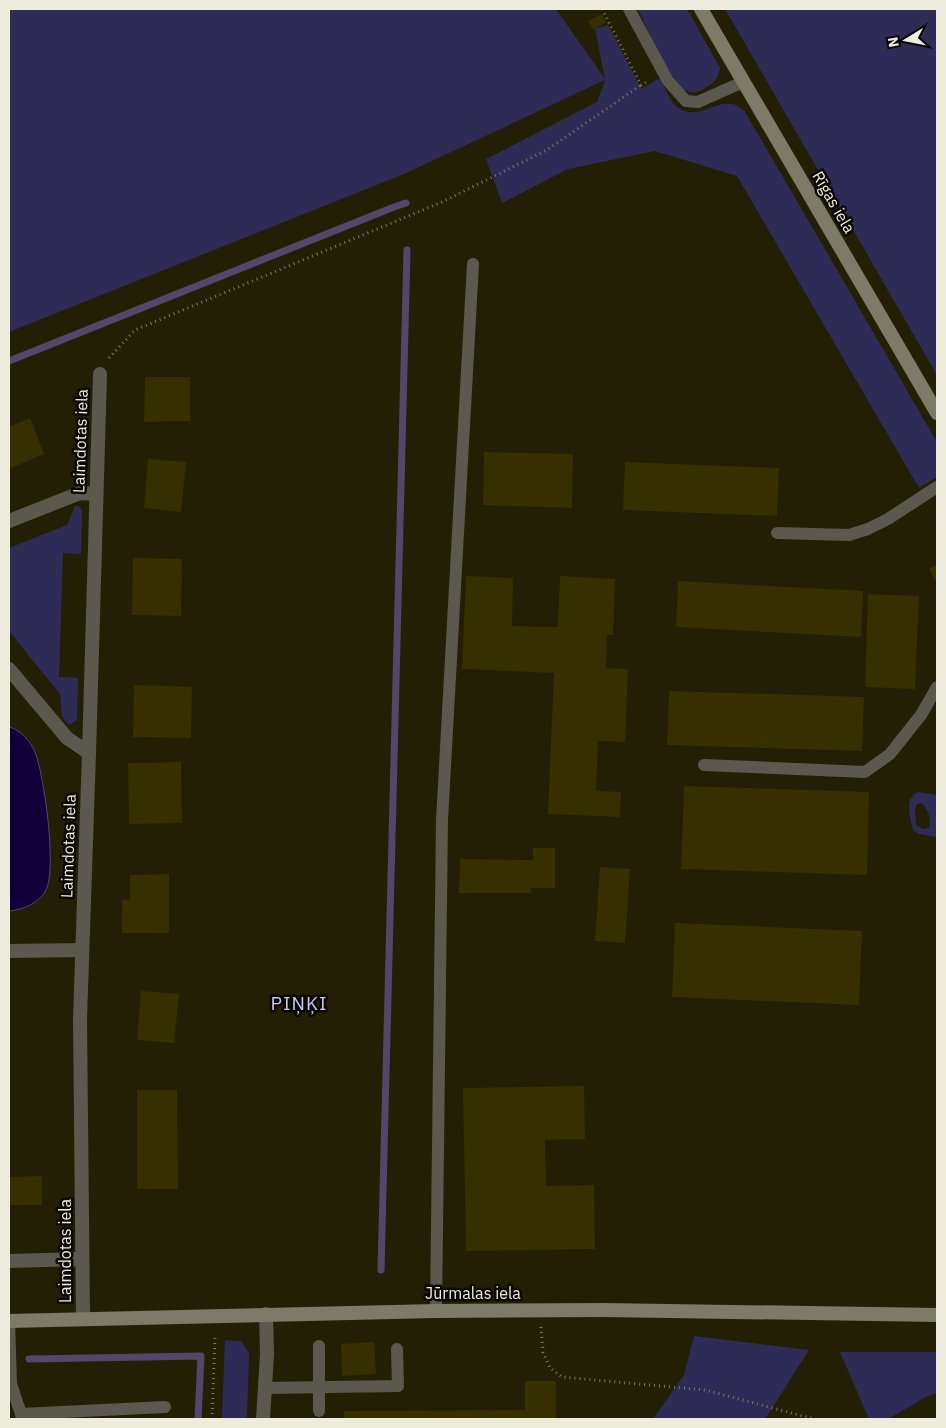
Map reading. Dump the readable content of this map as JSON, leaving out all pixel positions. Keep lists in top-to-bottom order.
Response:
{
  "streets": {
    "main road": ["Rīgas iela", "Jūrmalas iela"],
    "street": ["Laimdotas iela"]
  },
  "crossings": [
    ["Laimdotas iela", "Jūrmalas iela"]
  ],
  "districts": ["PIŅĶI"],
  "north": "left"
}
